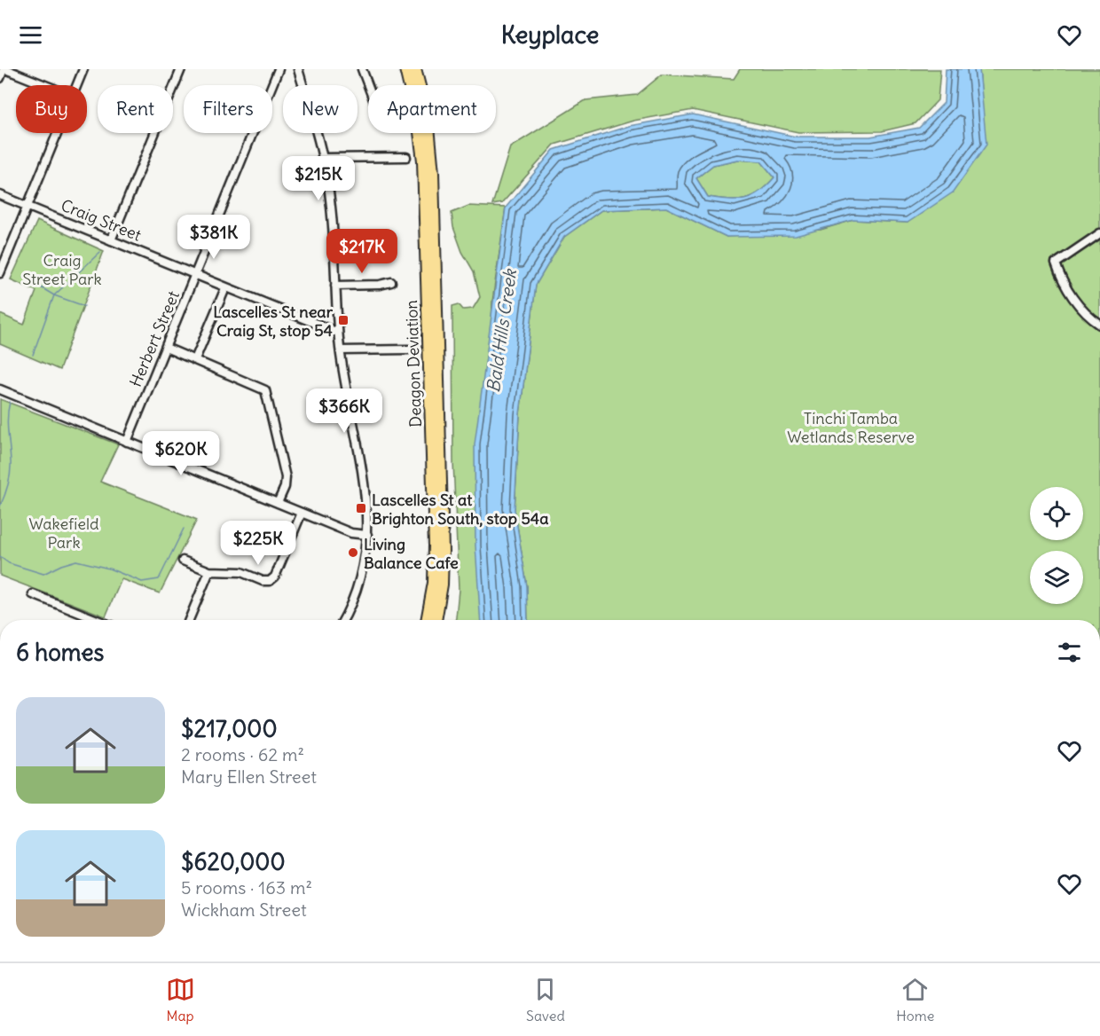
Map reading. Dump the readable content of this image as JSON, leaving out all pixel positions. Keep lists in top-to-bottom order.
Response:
{
  "streets": {
    "highway": ["Deagon Deviation"],
    "street": ["Craig Street", "Herbert Street"]
  },
  "crossings": [
    ["Craig Street", "Herbert Street"]
  ],
  "water": ["Bald Hills Creek"],
  "parks": ["Craig Street Park", "Tinchi Tamba Wetlands Reserve", "Wakefield Park"],
  "places": {
    "transit": ["Lascelles St near Craig St, stop 54", "Lascelles St at Brighton South, stop 54a"],
    "other": ["Living Balance Cafe"]
  },
  "page": {
    "header": "Keyplace",
    "chip": [
      "Buy",
      "Rent",
      "Filters",
      "New",
      "Apartment"
    ],
    "price": [
      "$215K",
      "$381K",
      "$217K",
      "$366K",
      "$620K",
      "$225K"
    ],
    "heading": "6 homes",
    "list": [
      {
        "name": "$217,000",
        "note": "2 rooms · 62 m² · Mary Ellen Street"
      },
      {
        "name": "$620,000",
        "note": "5 rooms · 163 m² · Wickham Street"
      }
    ],
    "tabs": ["Map", "Saved", "Home"]
  }
}
